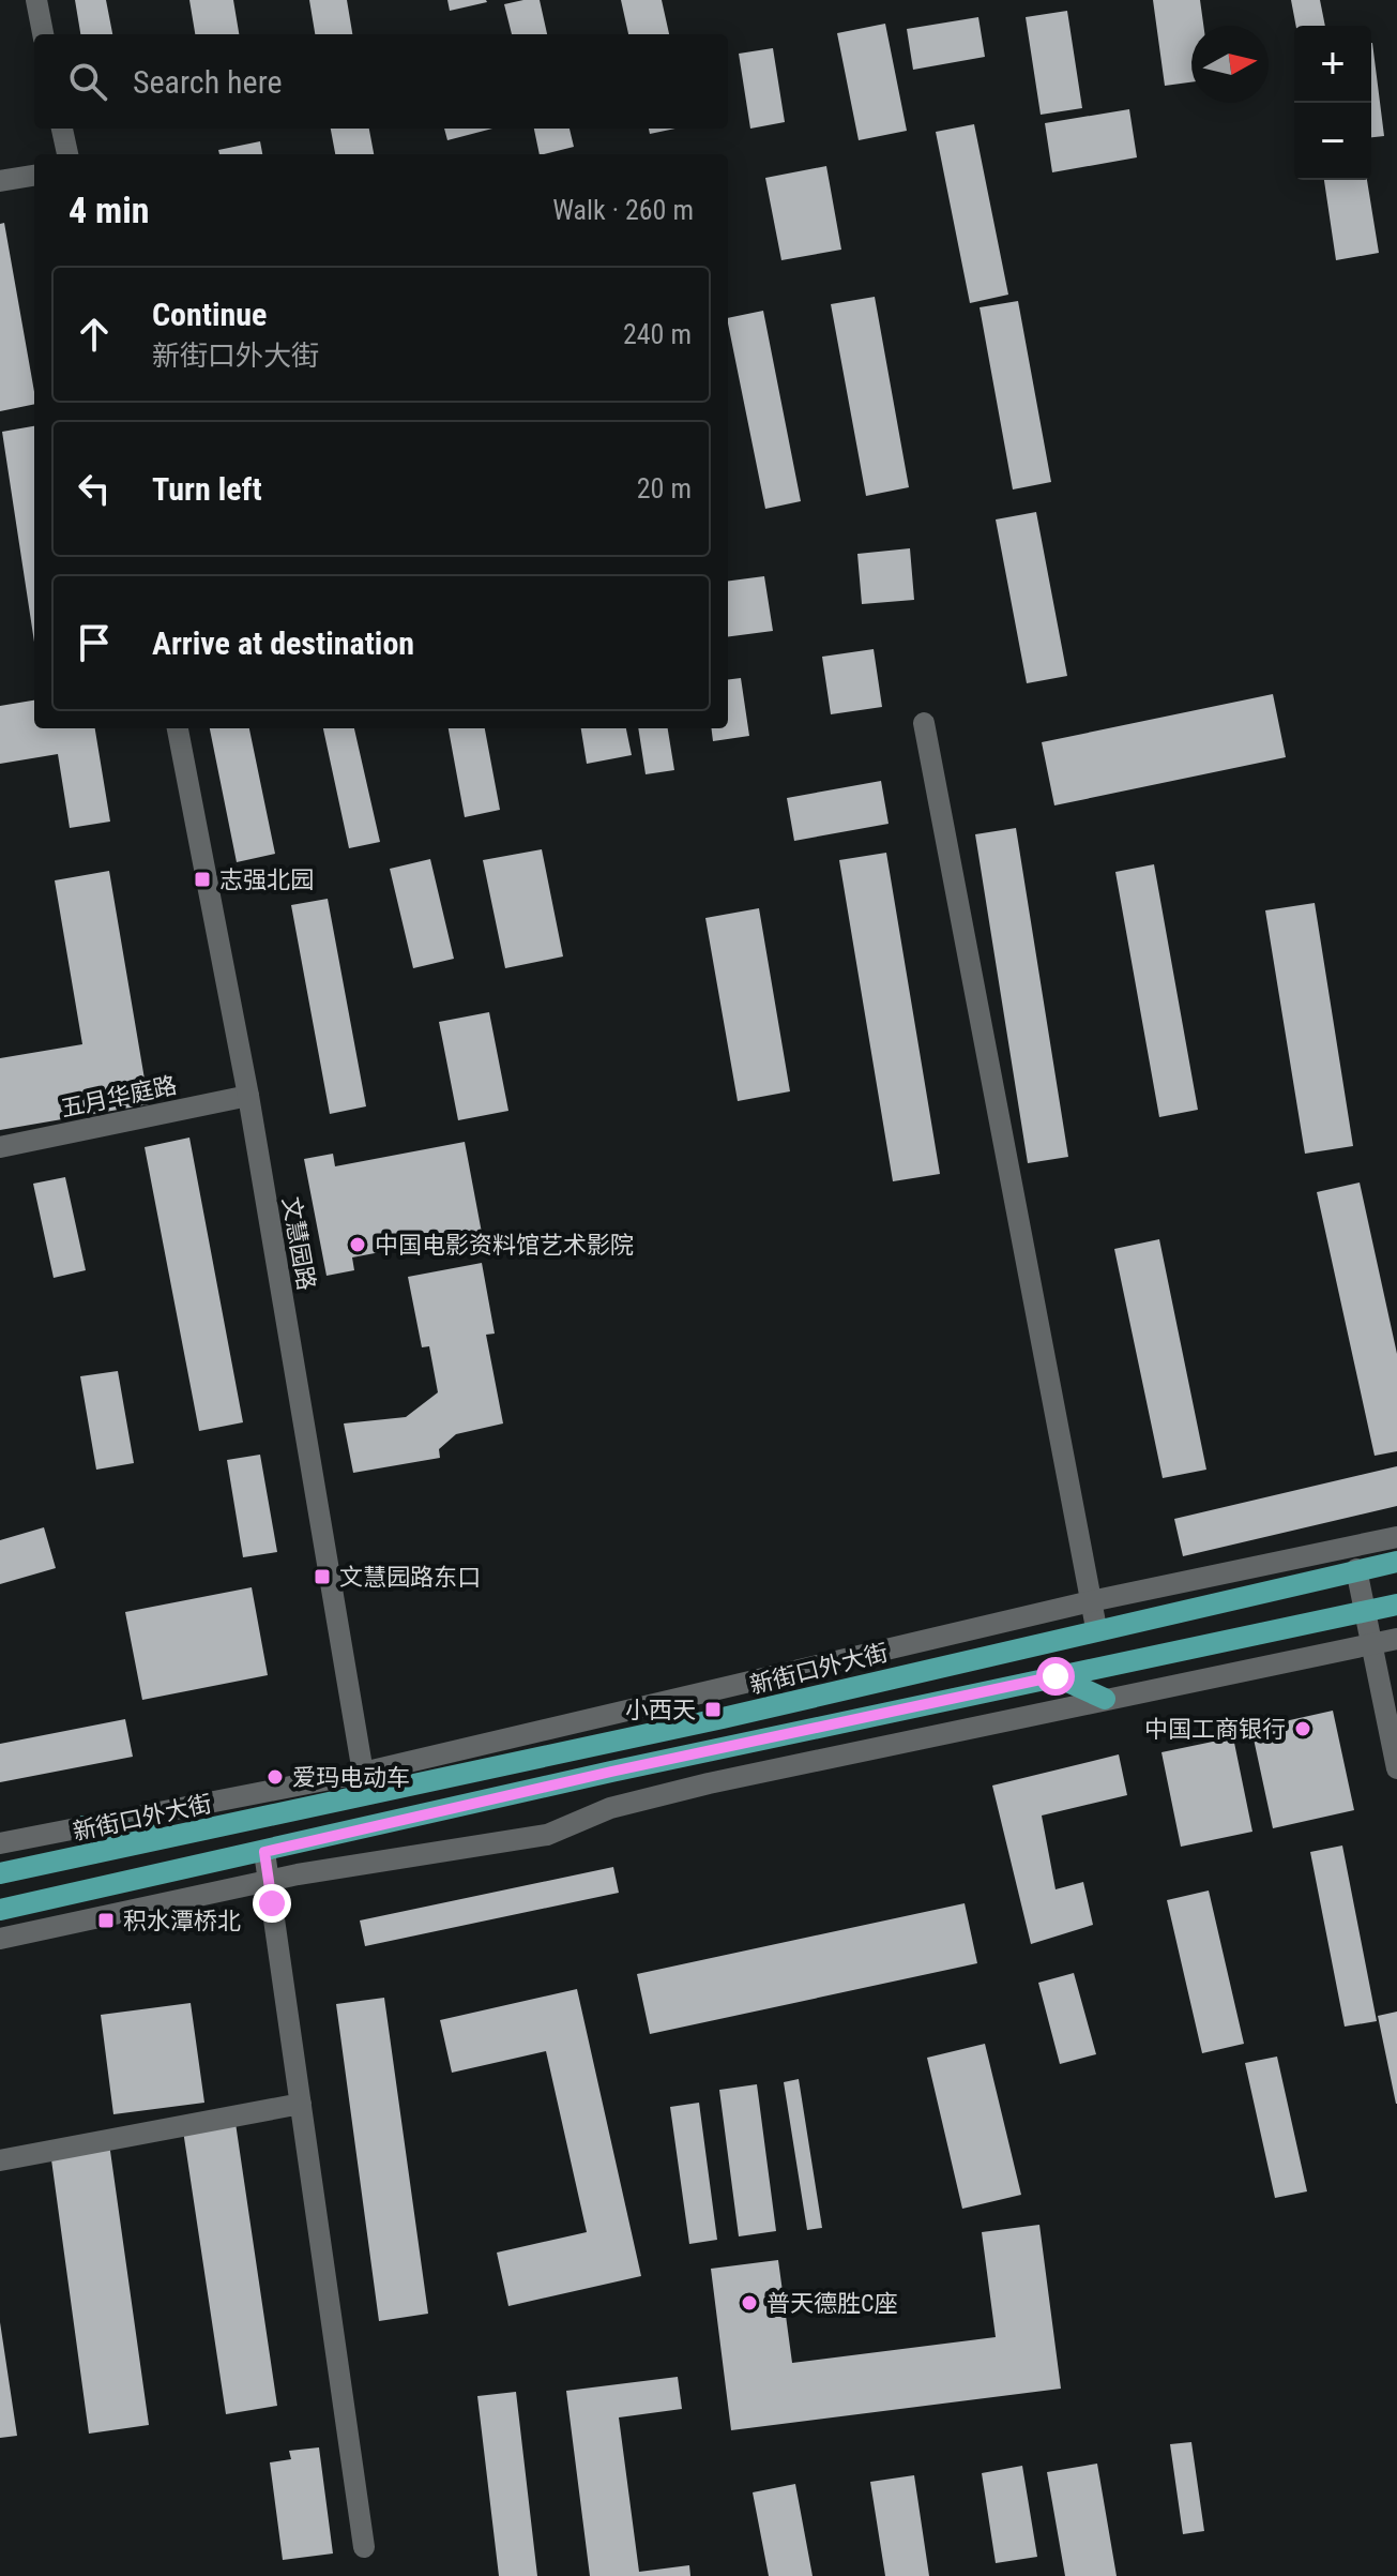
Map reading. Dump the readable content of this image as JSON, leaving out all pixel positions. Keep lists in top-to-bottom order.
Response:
{
  "streets": {
    "main road": ["新街口外大街"],
    "street": ["五月华庭路", "文慧园路"]
  },
  "crossings": [
    ["五月华庭路", "文慧园路"],
    ["文慧园路", "新街口外大街"]
  ],
  "places": {
    "transit": [
      "志强北园",
      "文慧园路东口",
      "小西天",
      "积水潭桥北"
    ],
    "other": [
      "中国电影资料馆艺术影院",
      "中国工商银行",
      "爱玛电动车",
      "普天德胜C座"
    ]
  },
  "north": "right",
  "page": {
    "map_buttons": ["+", "−"],
    "search": "Search here",
    "heading": ["4 min", "Walk · 260 m"],
    "list": [
      ["Continue", "新街口外大街", "240 m"],
      ["Turn left", "20 m"],
      "Arrive at destination"
    ]
  }
}
